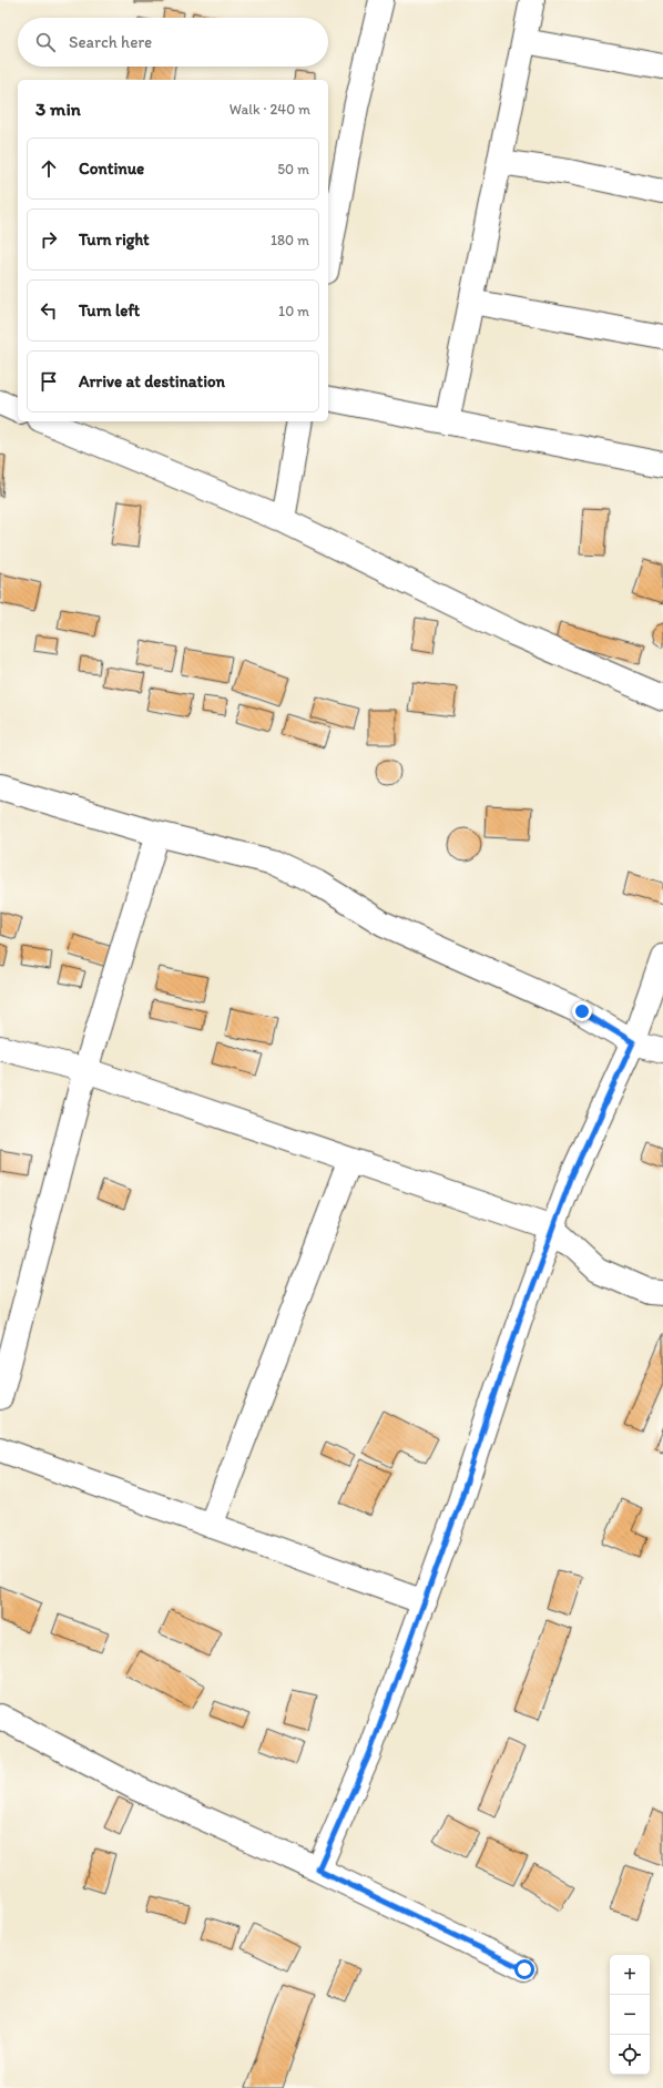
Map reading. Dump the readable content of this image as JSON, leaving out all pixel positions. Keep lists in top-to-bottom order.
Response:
{
  "page": {
    "search": "Search here",
    "heading": ["3 min", "Walk · 240 m"],
    "list": [
      ["Continue", "50 m"],
      ["Turn right", "180 m"],
      ["Turn left", "10 m"],
      "Arrive at destination"
    ],
    "map_buttons": ["+", "−"]
  }
}
